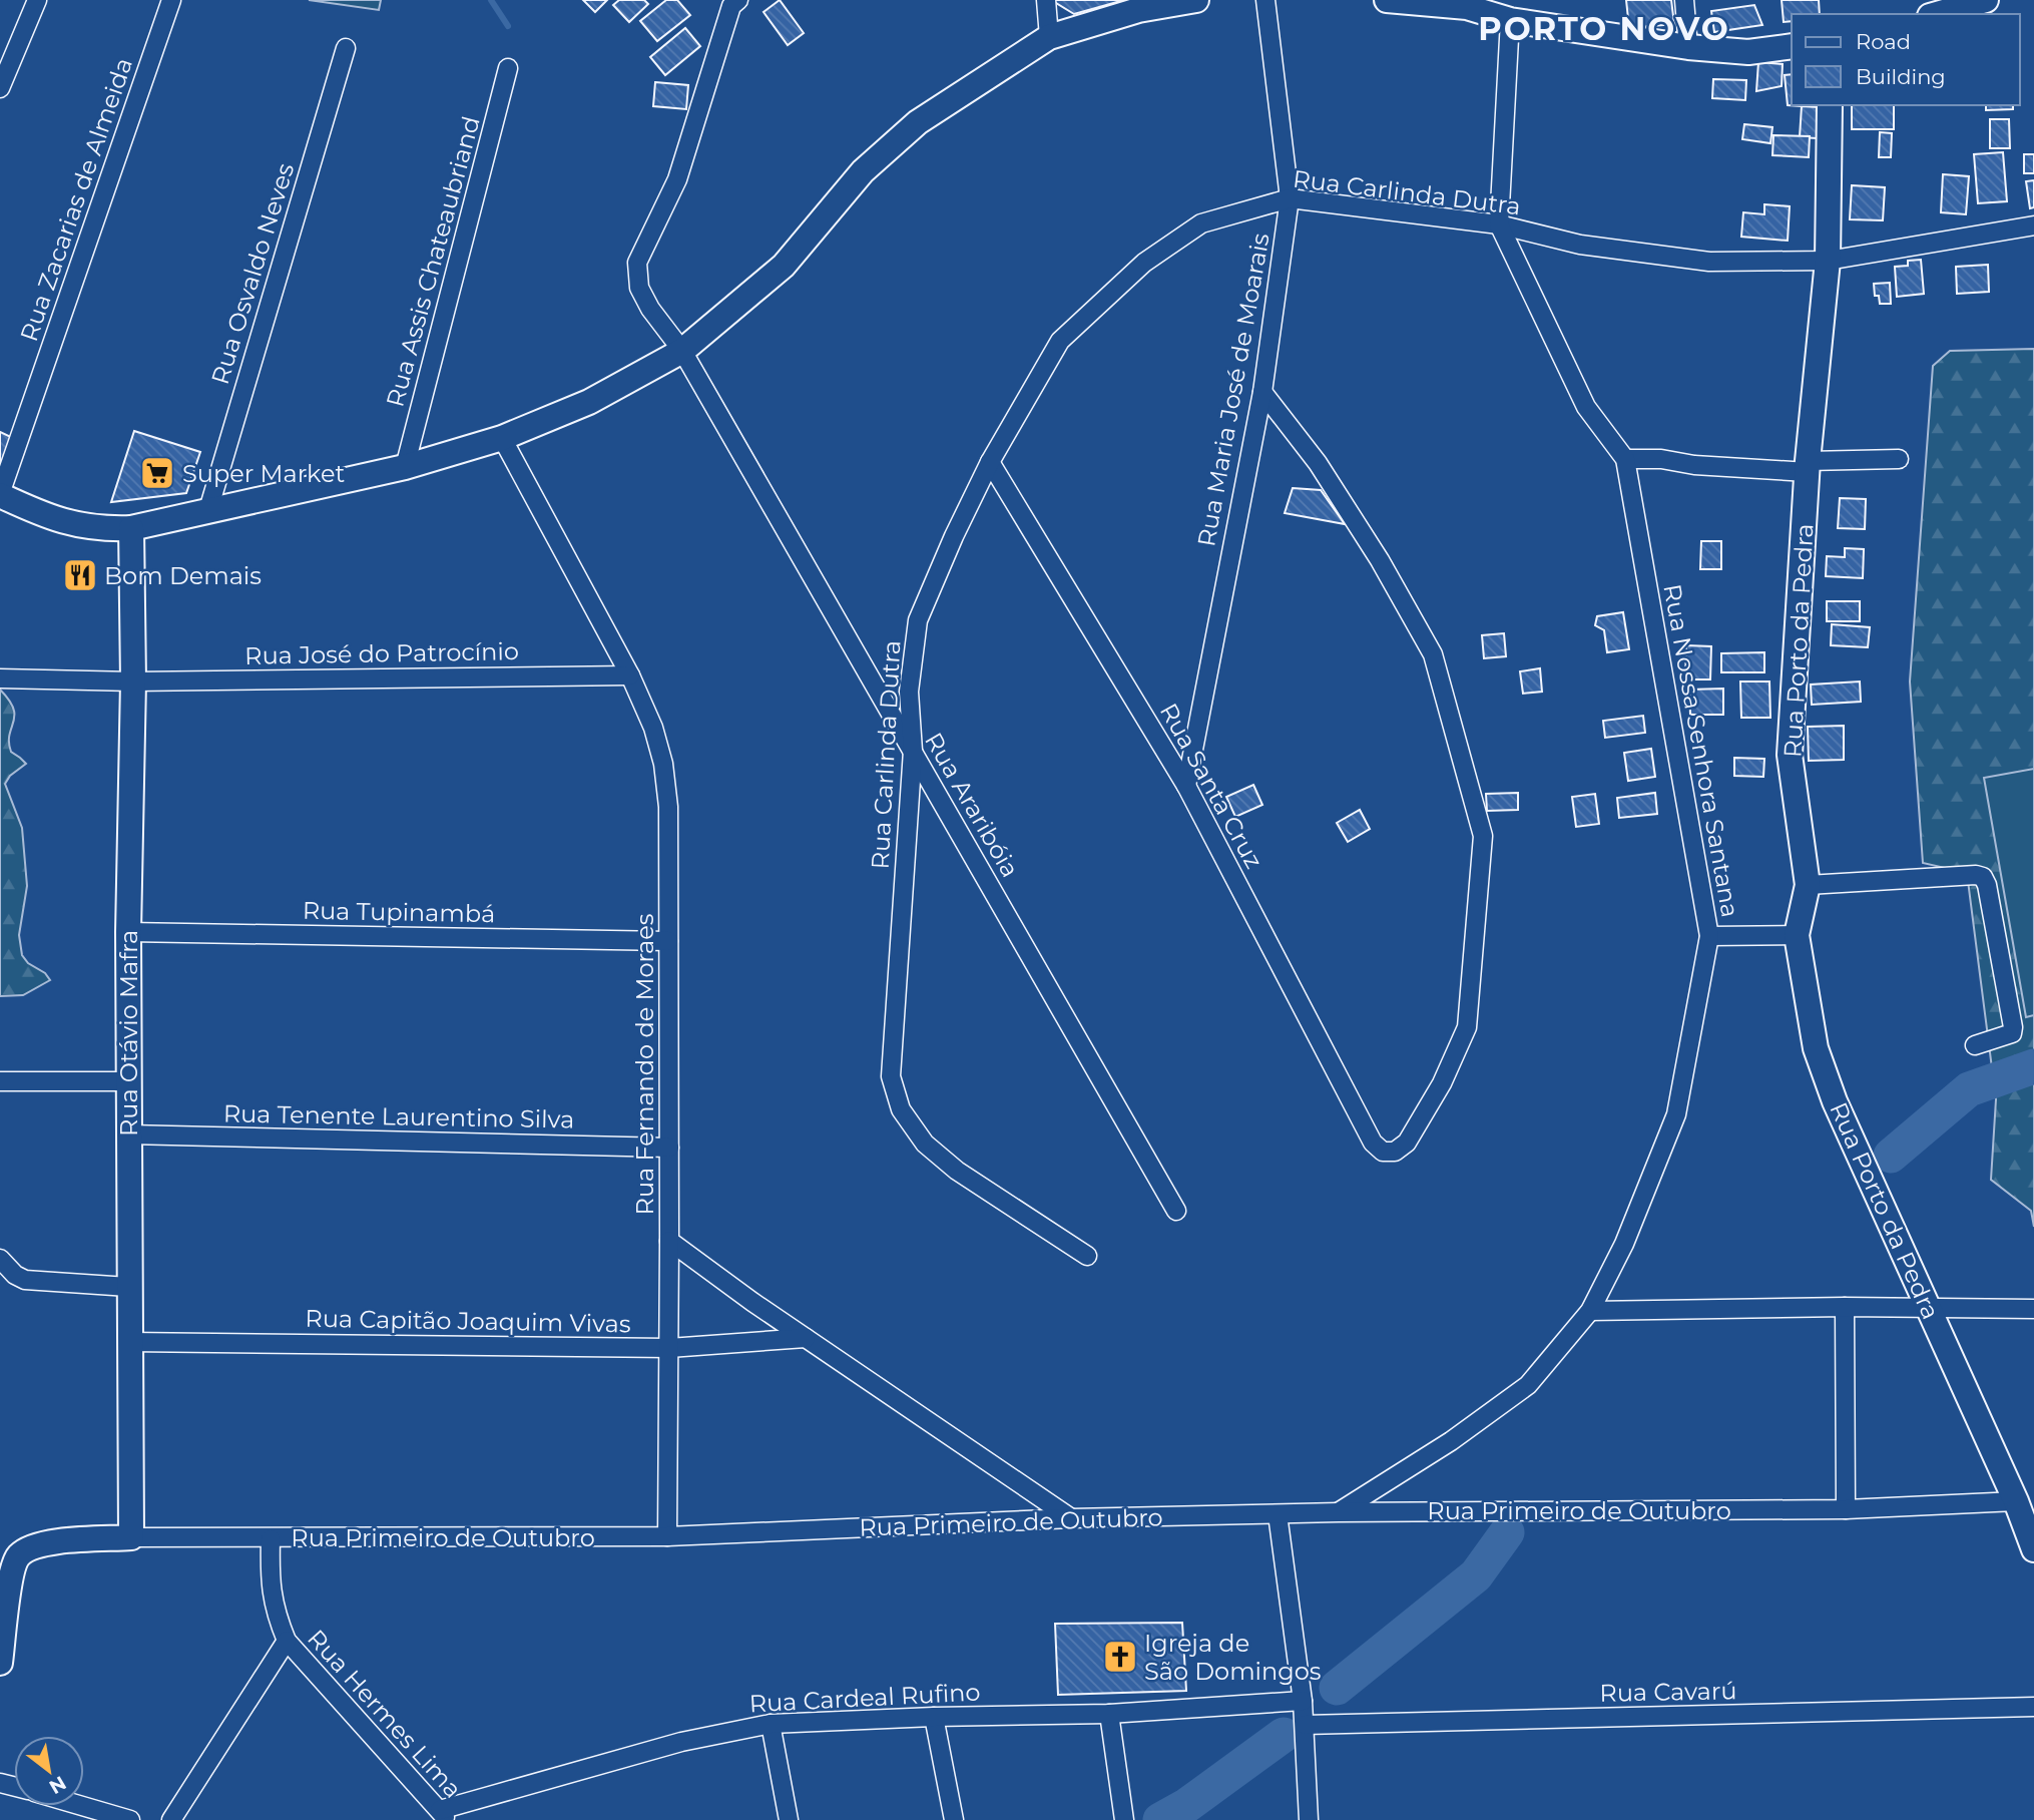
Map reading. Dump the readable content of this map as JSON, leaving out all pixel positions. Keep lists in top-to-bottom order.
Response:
{
  "streets": {
    "main road": ["Rua Porto da Pedra", "Rua Otávio Mafra", "Rua Primeiro de Outubro"],
    "street": [
      "Rua Carlinda Dutra",
      "Rua Zacarias de Almeida",
      "Rua Assis Chateaubriand",
      "Rua Osvaldo Neves",
      "Rua Maria José de Moarais",
      "Rua José do Patrocínio",
      "Rua Nossa Senhora Santana",
      "Rua Santa Cruz",
      "Rua Araribóia",
      "Rua Tupinambá",
      "Rua Fernando de Moraes",
      "Rua Tenente Laurentino Silva",
      "Rua Capitão Joaquim Vivas",
      "Rua Cavarú",
      "Rua Cardeal Rufino",
      "Rua Hermes Lima"
    ]
  },
  "crossings": [
    ["Rua Carlinda Dutra", "Rua Maria José de Moarais"],
    ["Rua Carlinda Dutra", "Rua Porto da Pedra"],
    ["Rua Carlinda Dutra", "Rua Nossa Senhora Santana"],
    ["Rua Carlinda Dutra", "Rua Santa Cruz"],
    ["Rua Carlinda Dutra", "Rua Araribóia"],
    ["Rua Maria José de Moarais", "Rua Santa Cruz"],
    ["Rua Porto da Pedra", "Rua Primeiro de Outubro"],
    ["Rua José do Patrocínio", "Rua Otávio Mafra"],
    ["Rua José do Patrocínio", "Rua Fernando de Moraes"],
    ["Rua Nossa Senhora Santana", "Rua Primeiro de Outubro"],
    ["Rua Tupinambá", "Rua Otávio Mafra"],
    ["Rua Tupinambá", "Rua Fernando de Moraes"],
    ["Rua Otávio Mafra", "Rua Tenente Laurentino Silva"],
    ["Rua Otávio Mafra", "Rua Capitão Joaquim Vivas"],
    ["Rua Otávio Mafra", "Rua Primeiro de Outubro"],
    ["Rua Fernando de Moraes", "Rua Tenente Laurentino Silva"],
    ["Rua Fernando de Moraes", "Rua Capitão Joaquim Vivas"],
    ["Rua Fernando de Moraes", "Rua Primeiro de Outubro"],
    ["Rua Primeiro de Outubro", "Rua Hermes Lima"],
    ["Rua Cardeal Rufino", "Rua Hermes Lima"]
  ],
  "districts": ["PORTO NOVO"],
  "places": {
    "supermarket": ["Super Market"],
    "restaurant": ["Bom Demais"],
    "church": ["Igreja de São Domingos"]
  },
  "legend": ["Road", "Building"],
  "north": "bottom right"
}
